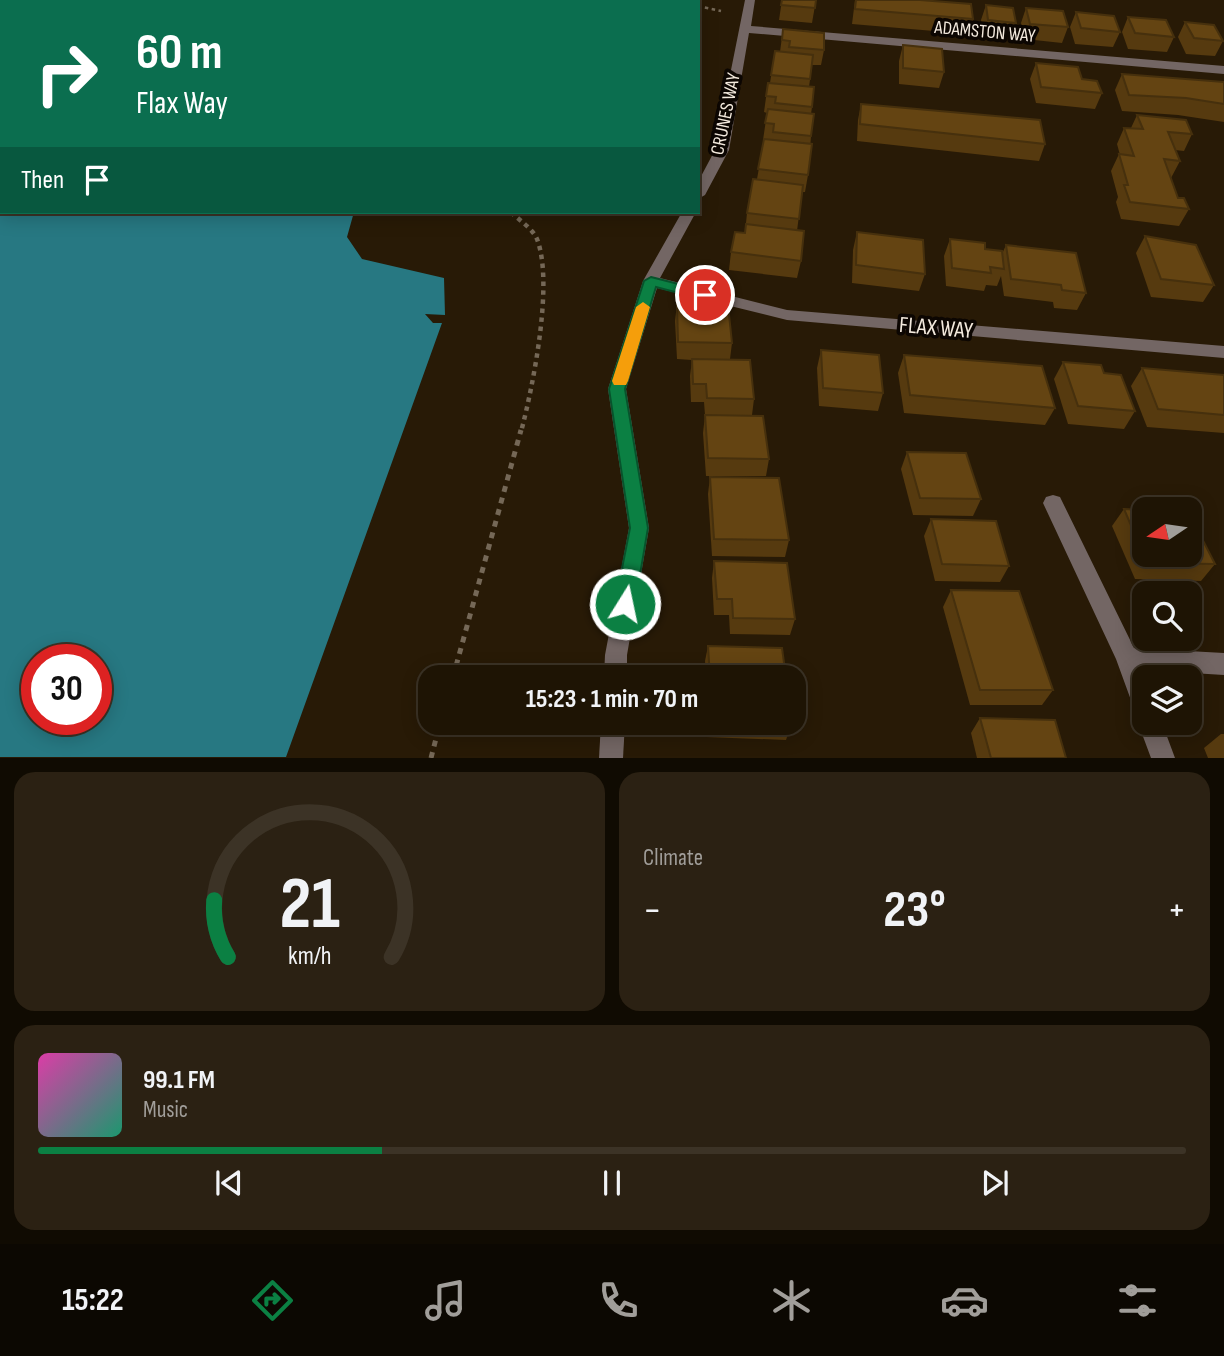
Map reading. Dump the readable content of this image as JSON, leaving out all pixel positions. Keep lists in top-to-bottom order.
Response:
{
  "streets": {
    "street": ["ADAMSTON WAY", "CRUNES WAY", "FLAX WAY"]
  },
  "crossings": [
    ["ADAMSTON WAY", "CRUNES WAY"]
  ],
  "north": "left",
  "page": {
    "turn": ["60 m", "Flax Way"],
    "then": "Then",
    "limit": "30",
    "trip": "15:23 · 1 min · 70 m",
    "tile": "Climate",
    "heat": ["−", "23°", "+"],
    "song": ["99.1 FM", "Music"],
    "tabs": "15:22",
    "gauge": ["21", "km/h"]
  }
}
